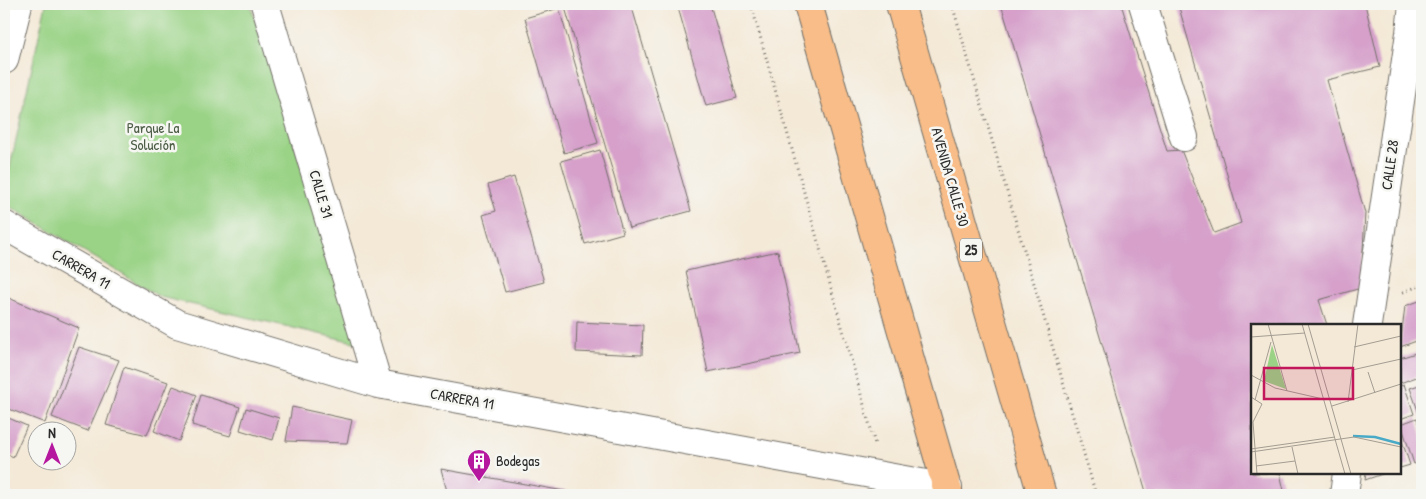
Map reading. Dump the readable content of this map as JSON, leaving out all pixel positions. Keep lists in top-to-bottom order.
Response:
{
  "streets": {
    "highway": ["AVENIDA CALLE 30", "25"],
    "street": ["CALLE 28", "CALLE 31", "CARRERA 11"]
  },
  "crossings": [
    ["CALLE 31", "CARRERA 11"]
  ],
  "parks": ["Parque La Solución"],
  "places": {
    "building": ["Bodegas"]
  },
  "north": "top"
}
